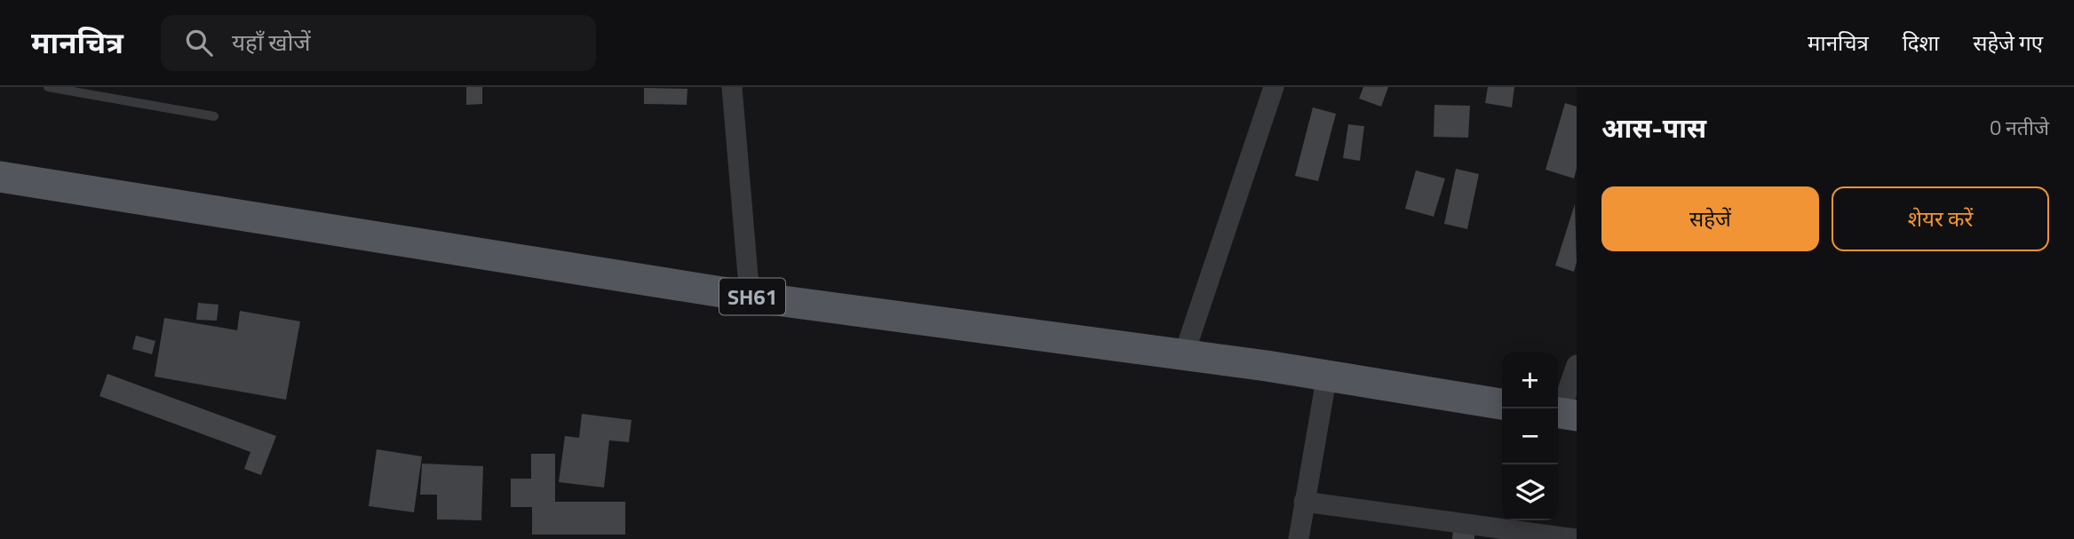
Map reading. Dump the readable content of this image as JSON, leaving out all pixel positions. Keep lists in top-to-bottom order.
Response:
{
  "streets": {
    "main road": ["SH61"]
  },
  "page": {
    "header": "मानचित्र",
    "search": "यहाँ खोजें",
    "nav": ["मानचित्र", "दिशा", "सहेजे गए"],
    "heading": ["आस-पास", "0 नतीजे"],
    "buttons": ["सहेजें", "शेयर करें"],
    "map_buttons": ["+", "−"]
  }
}
